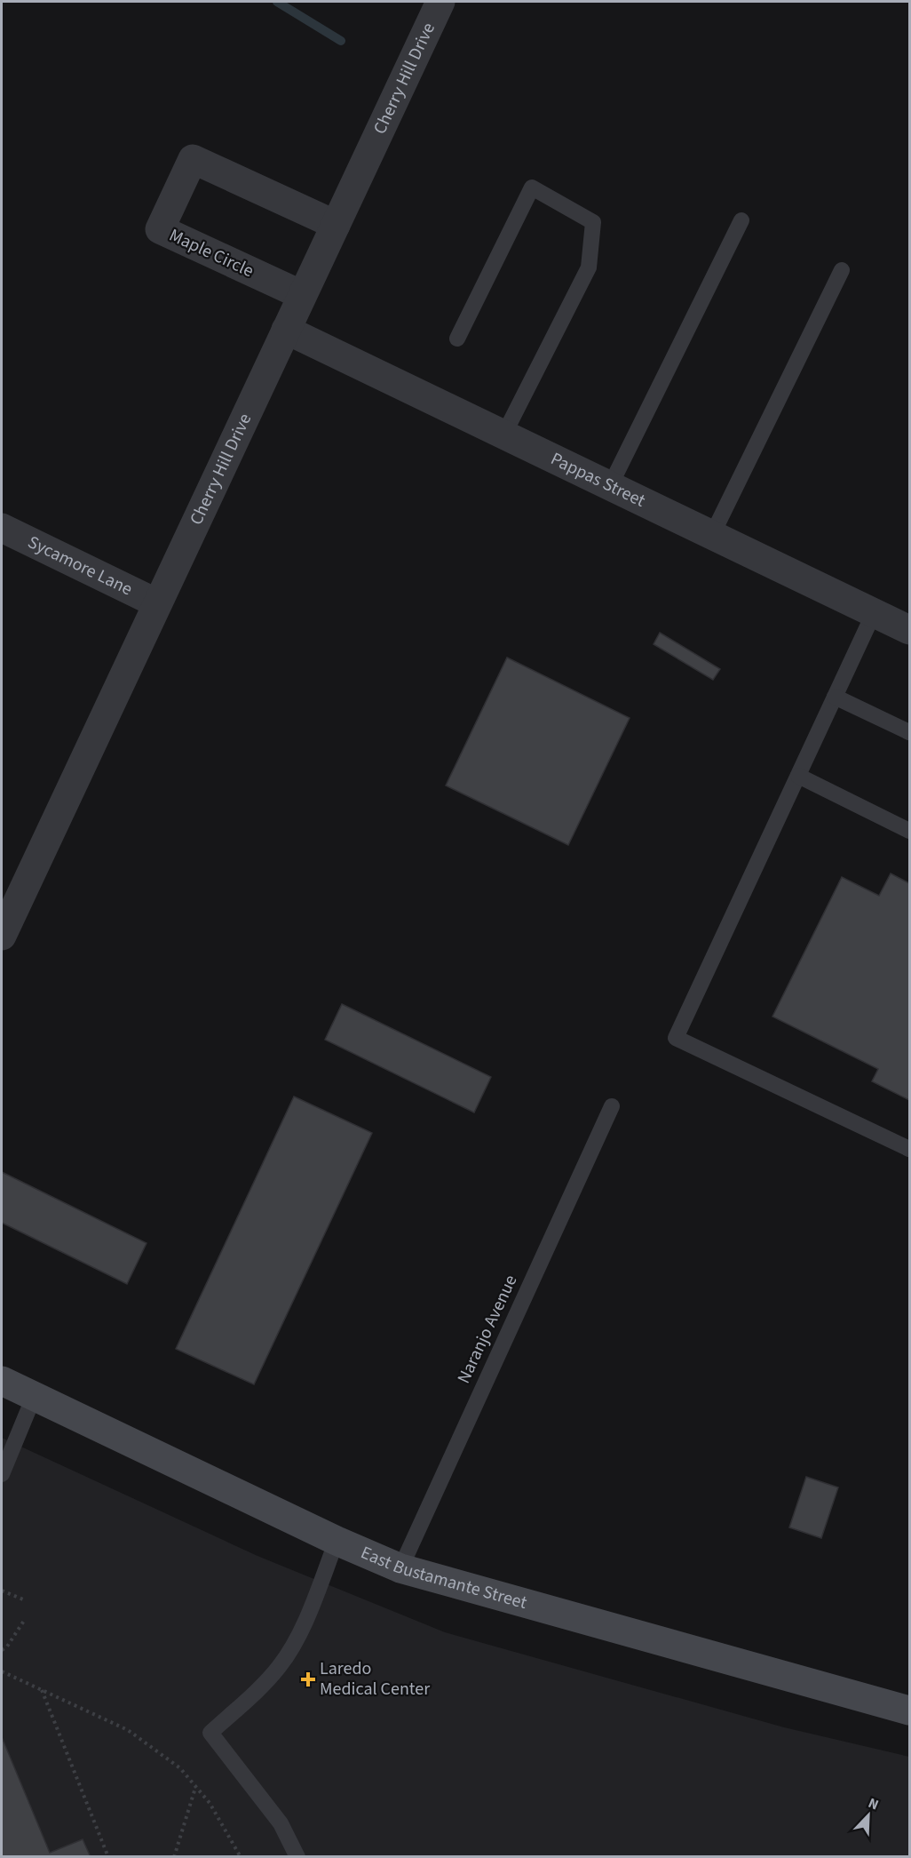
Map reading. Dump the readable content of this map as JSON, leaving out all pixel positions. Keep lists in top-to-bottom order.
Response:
{
  "streets": {
    "street": [
      "Cherry Hill Drive",
      "Maple Circle",
      "Pappas Street",
      "Sycamore Lane",
      "East Bustamante Street"
    ],
    "lane": ["Naranjo Avenue"]
  },
  "crossings": [
    ["Cherry Hill Drive", "Maple Circle"],
    ["Cherry Hill Drive", "Pappas Street"],
    ["Cherry Hill Drive", "Sycamore Lane"],
    ["Naranjo Avenue", "East Bustamante Street"]
  ],
  "places": {
    "health": ["Laredo Medical Center"]
  },
  "north": "top right"
}
